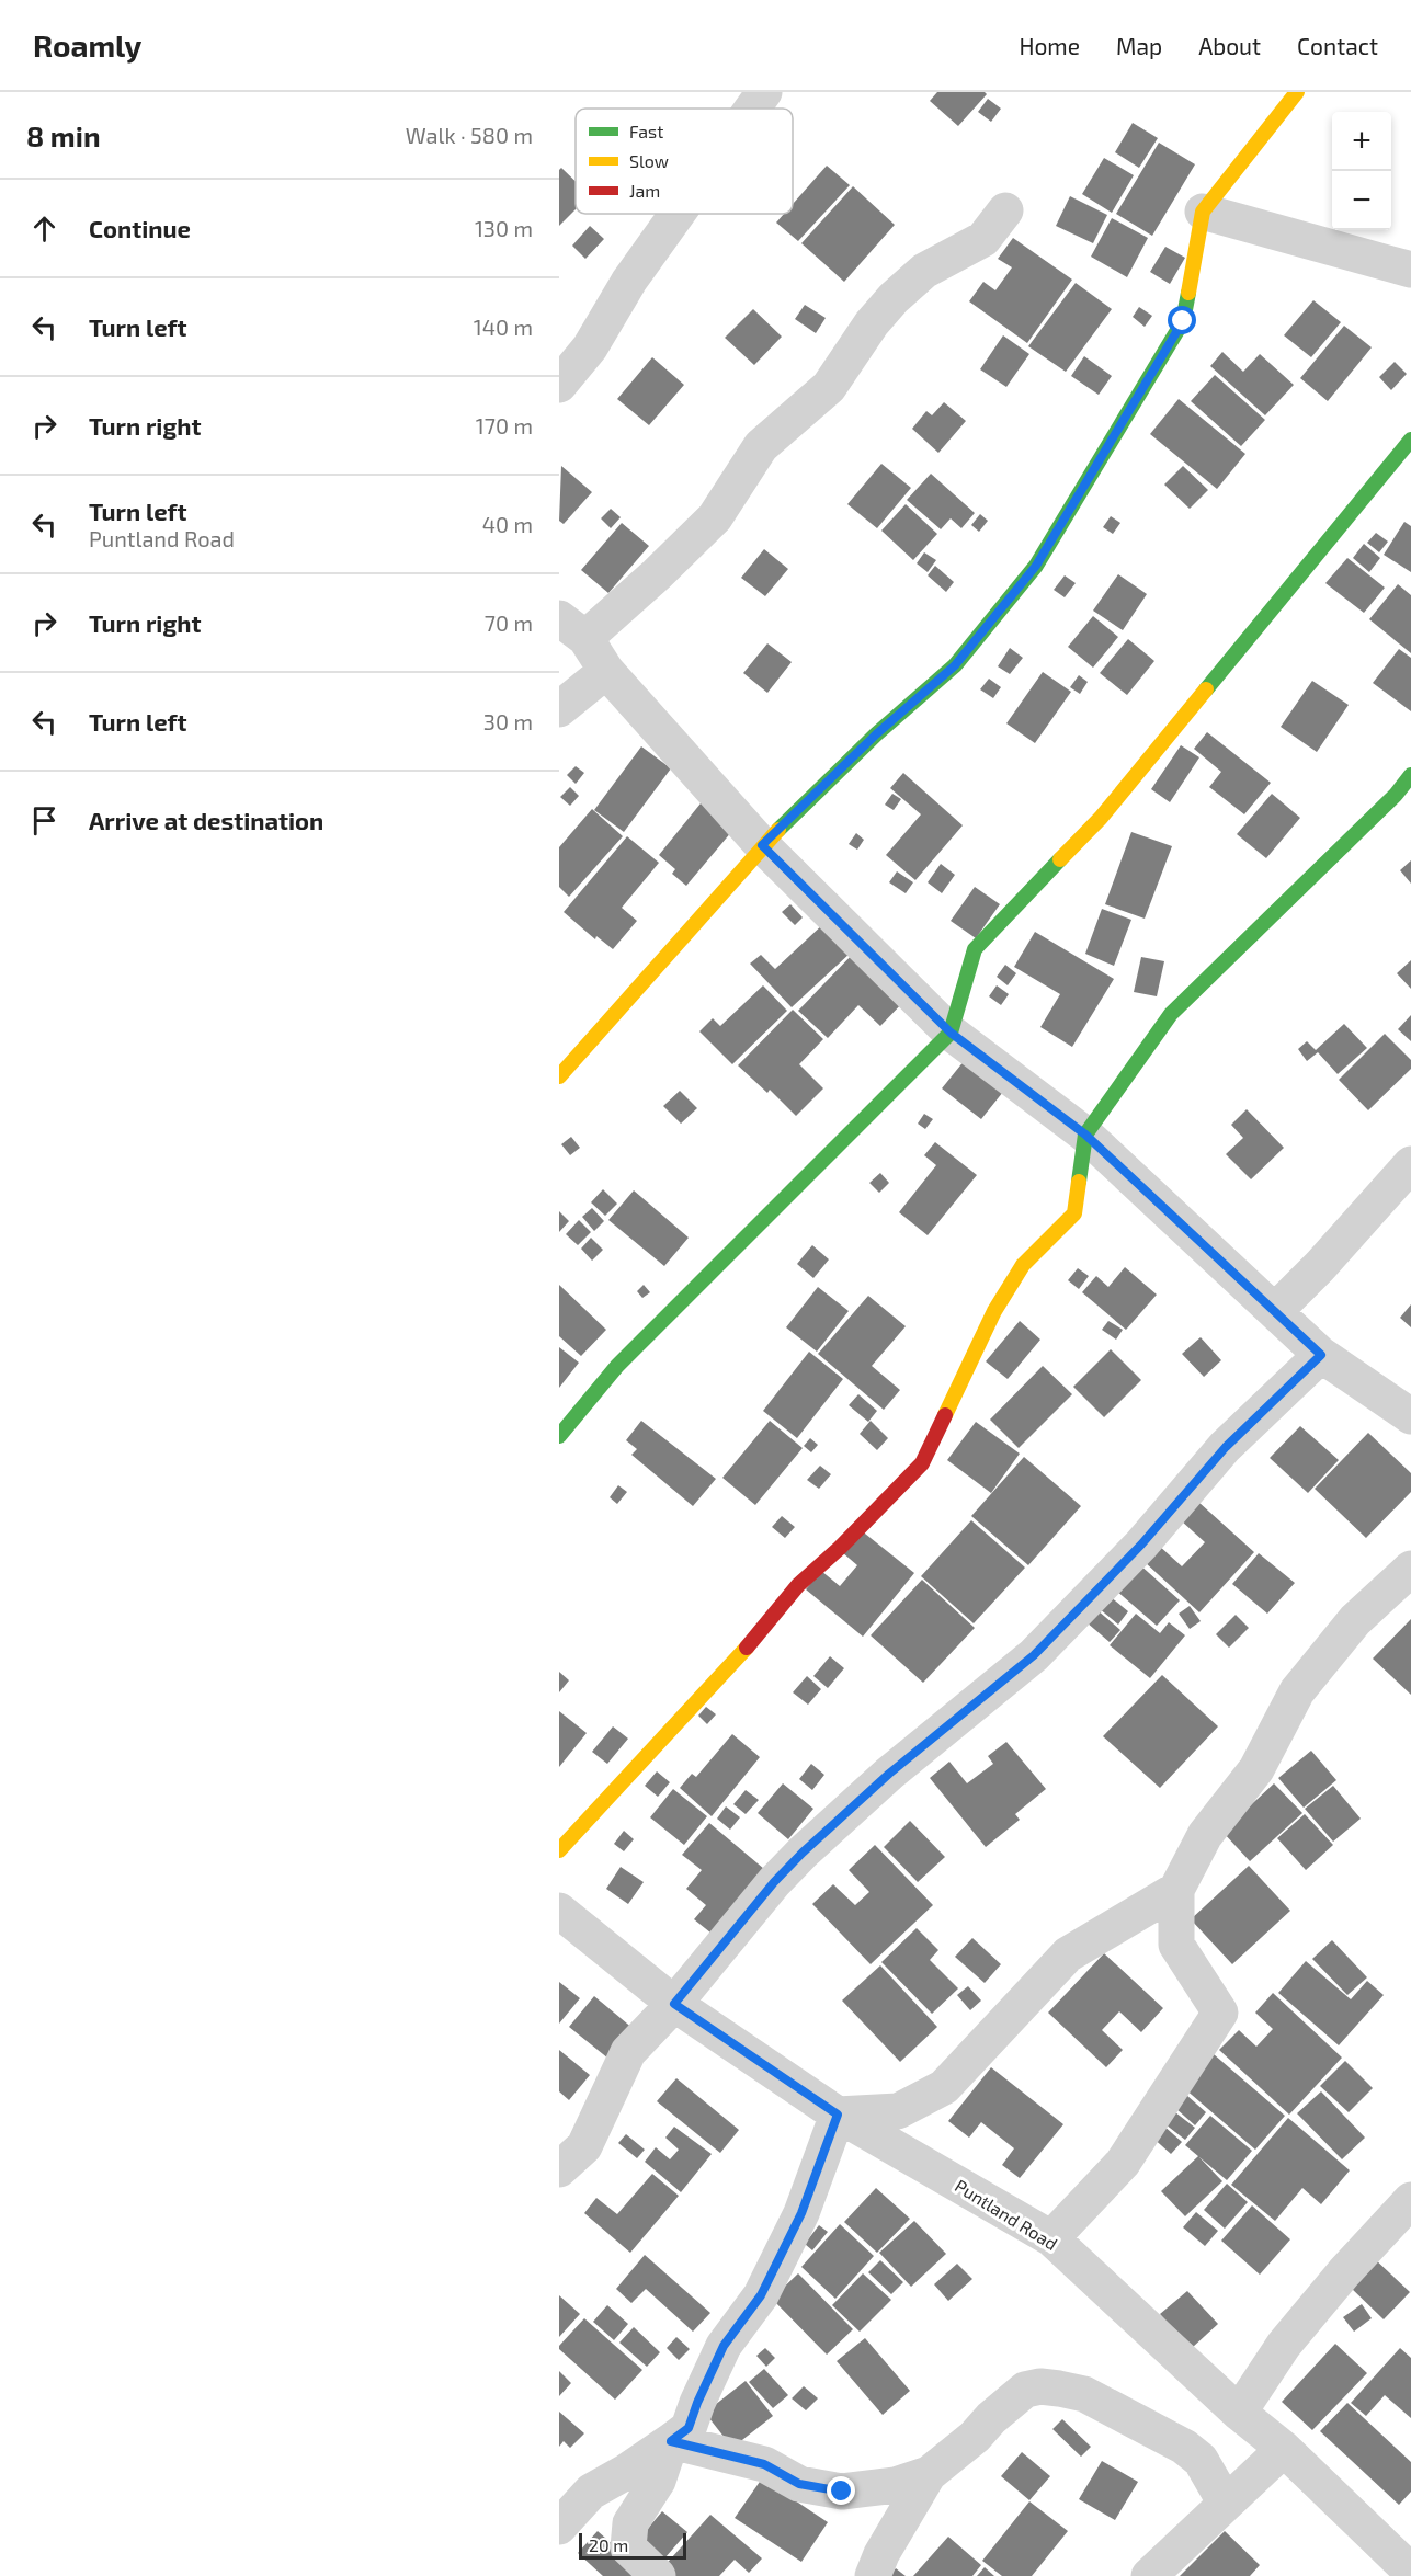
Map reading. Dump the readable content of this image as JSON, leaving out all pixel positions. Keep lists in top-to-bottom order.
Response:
{
  "streets": {
    "street": ["Puntland Road"]
  },
  "legend": ["Fast", "Slow", "Jam"],
  "scale_bar": "20 m",
  "page": {
    "header": "Roamly",
    "nav": [
      "Home",
      "Map",
      "About",
      "Contact"
    ],
    "heading": ["8 min", "Walk · 580 m"],
    "map_buttons": ["+", "−"],
    "list": [
      ["Continue", "130 m"],
      ["Turn left", "140 m"],
      ["Turn right", "170 m"],
      ["Turn left", "Puntland Road", "40 m"],
      ["Turn right", "70 m"],
      ["Turn left", "30 m"],
      "Arrive at destination"
    ],
    "scale": "20 m"
  }
}
